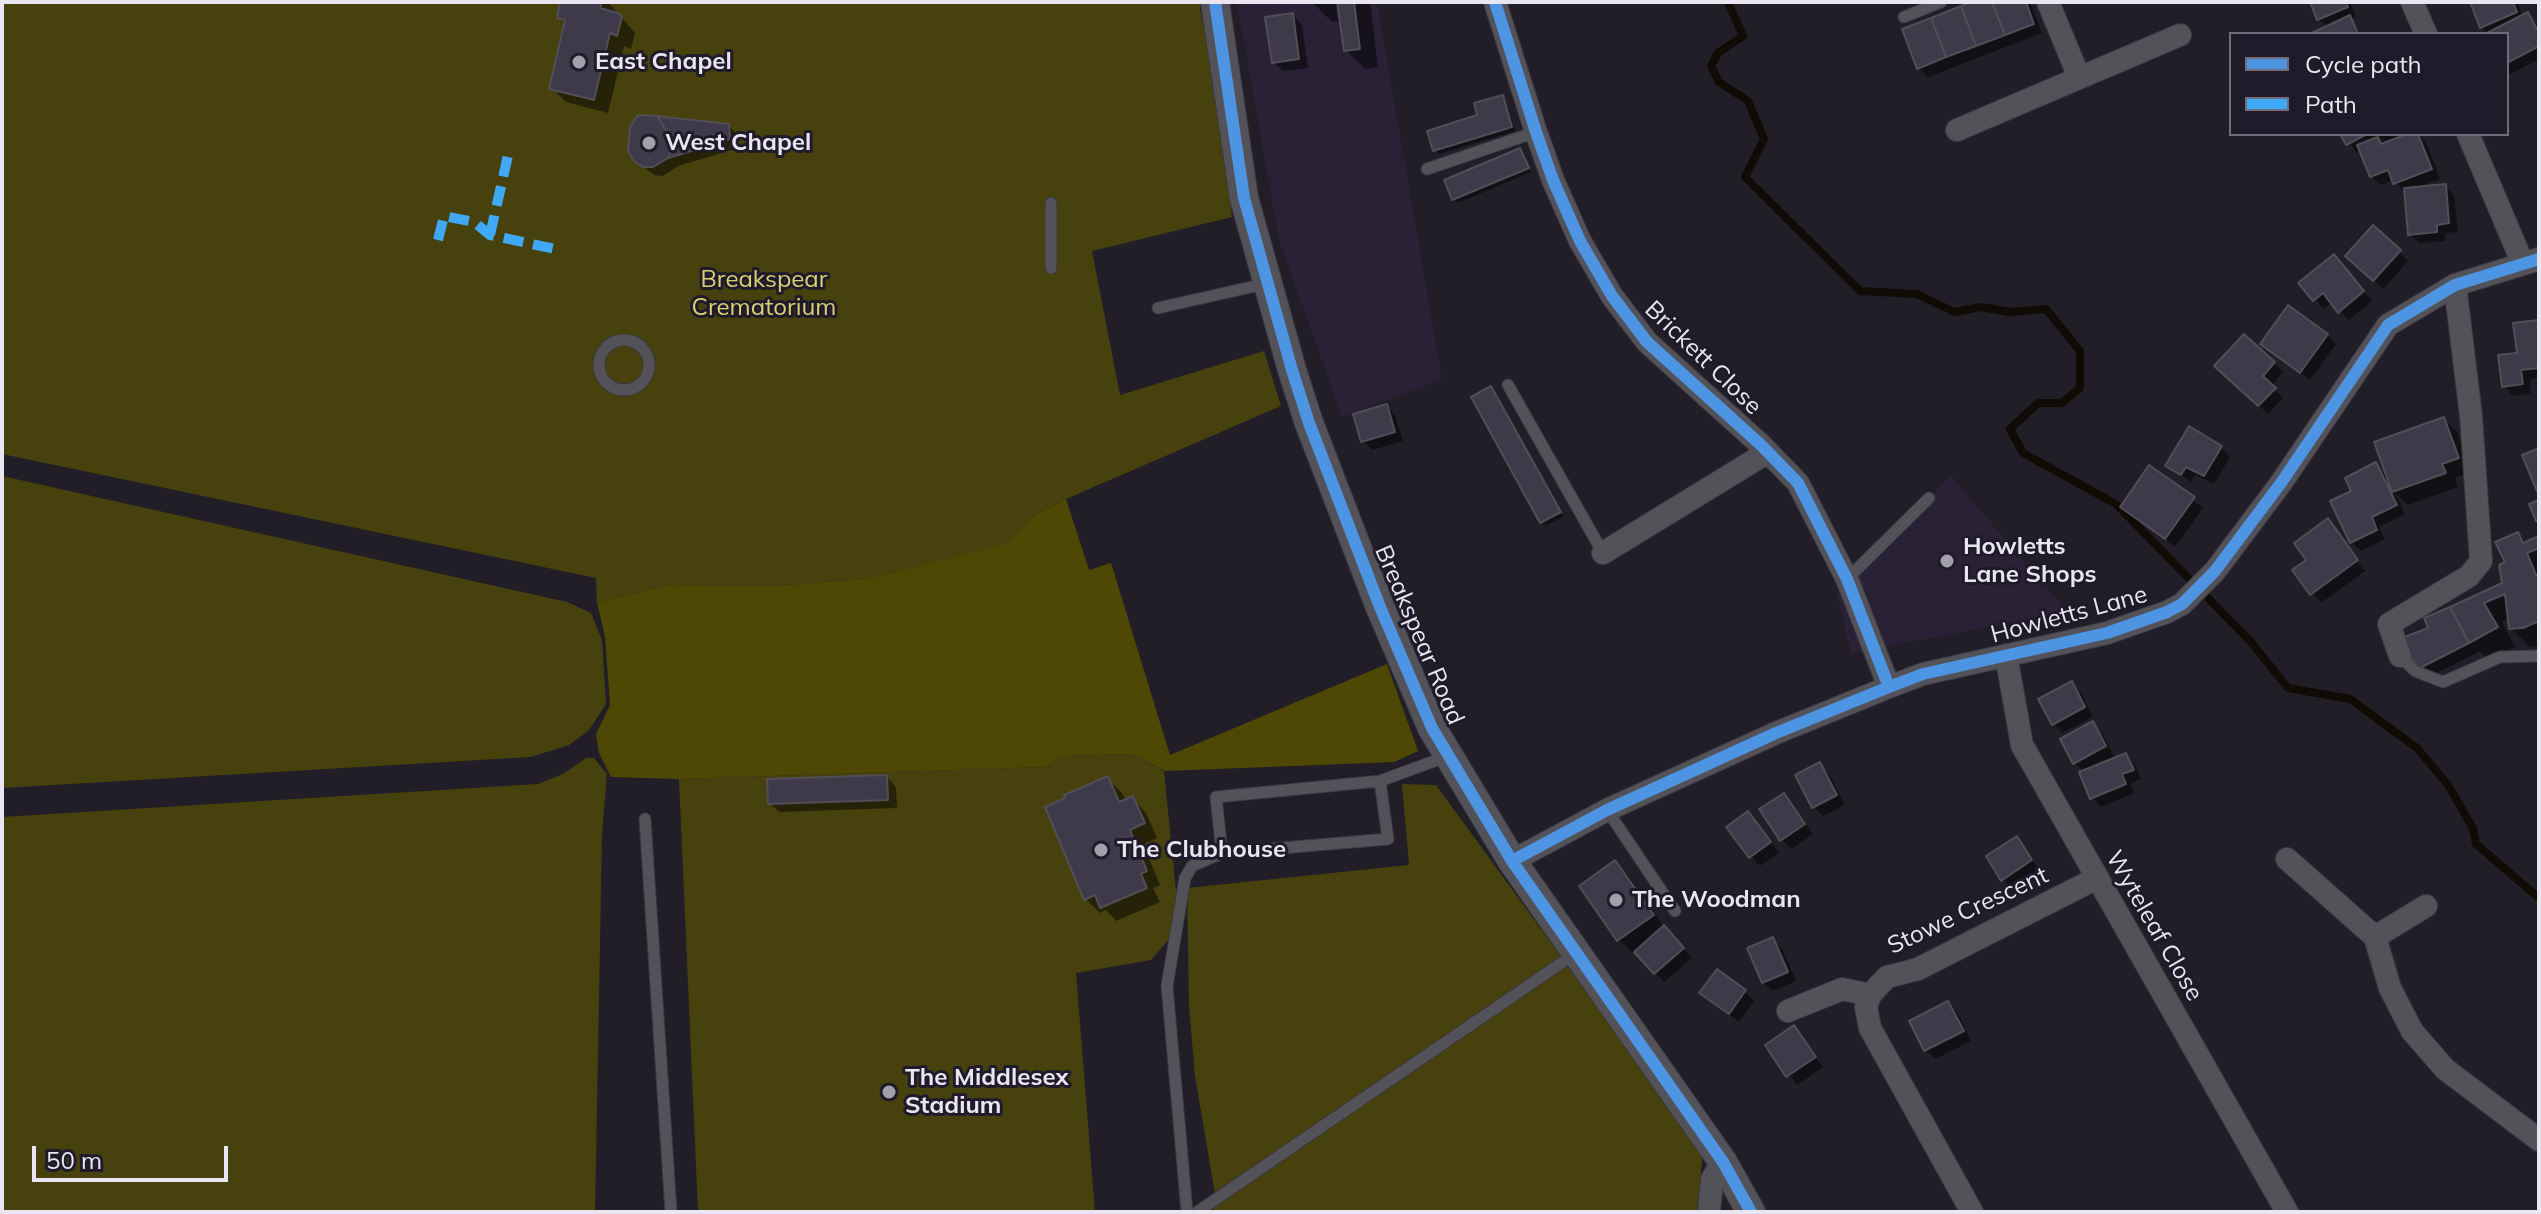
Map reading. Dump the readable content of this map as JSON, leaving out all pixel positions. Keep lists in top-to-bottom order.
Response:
{
  "streets": {
    "street": [
      "Brickett Close",
      "Howletts Lane",
      "Breakspear Road",
      "Stowe Crescent",
      "Wyteleaf Close"
    ]
  },
  "crossings": [
    ["Brickett Close", "Howletts Lane"],
    ["Howletts Lane", "Breakspear Road"],
    ["Howletts Lane", "Wyteleaf Close"],
    ["Stowe Crescent", "Wyteleaf Close"]
  ],
  "parks": ["Breakspear Crematorium"],
  "places": [
    "East Chapel",
    "West Chapel",
    "Howletts Lane Shops",
    "The Clubhouse",
    "The Woodman",
    "The Middlesex Stadium"
  ],
  "legend": ["Cycle path", "Path"],
  "scale_bar": "50 m"
}
